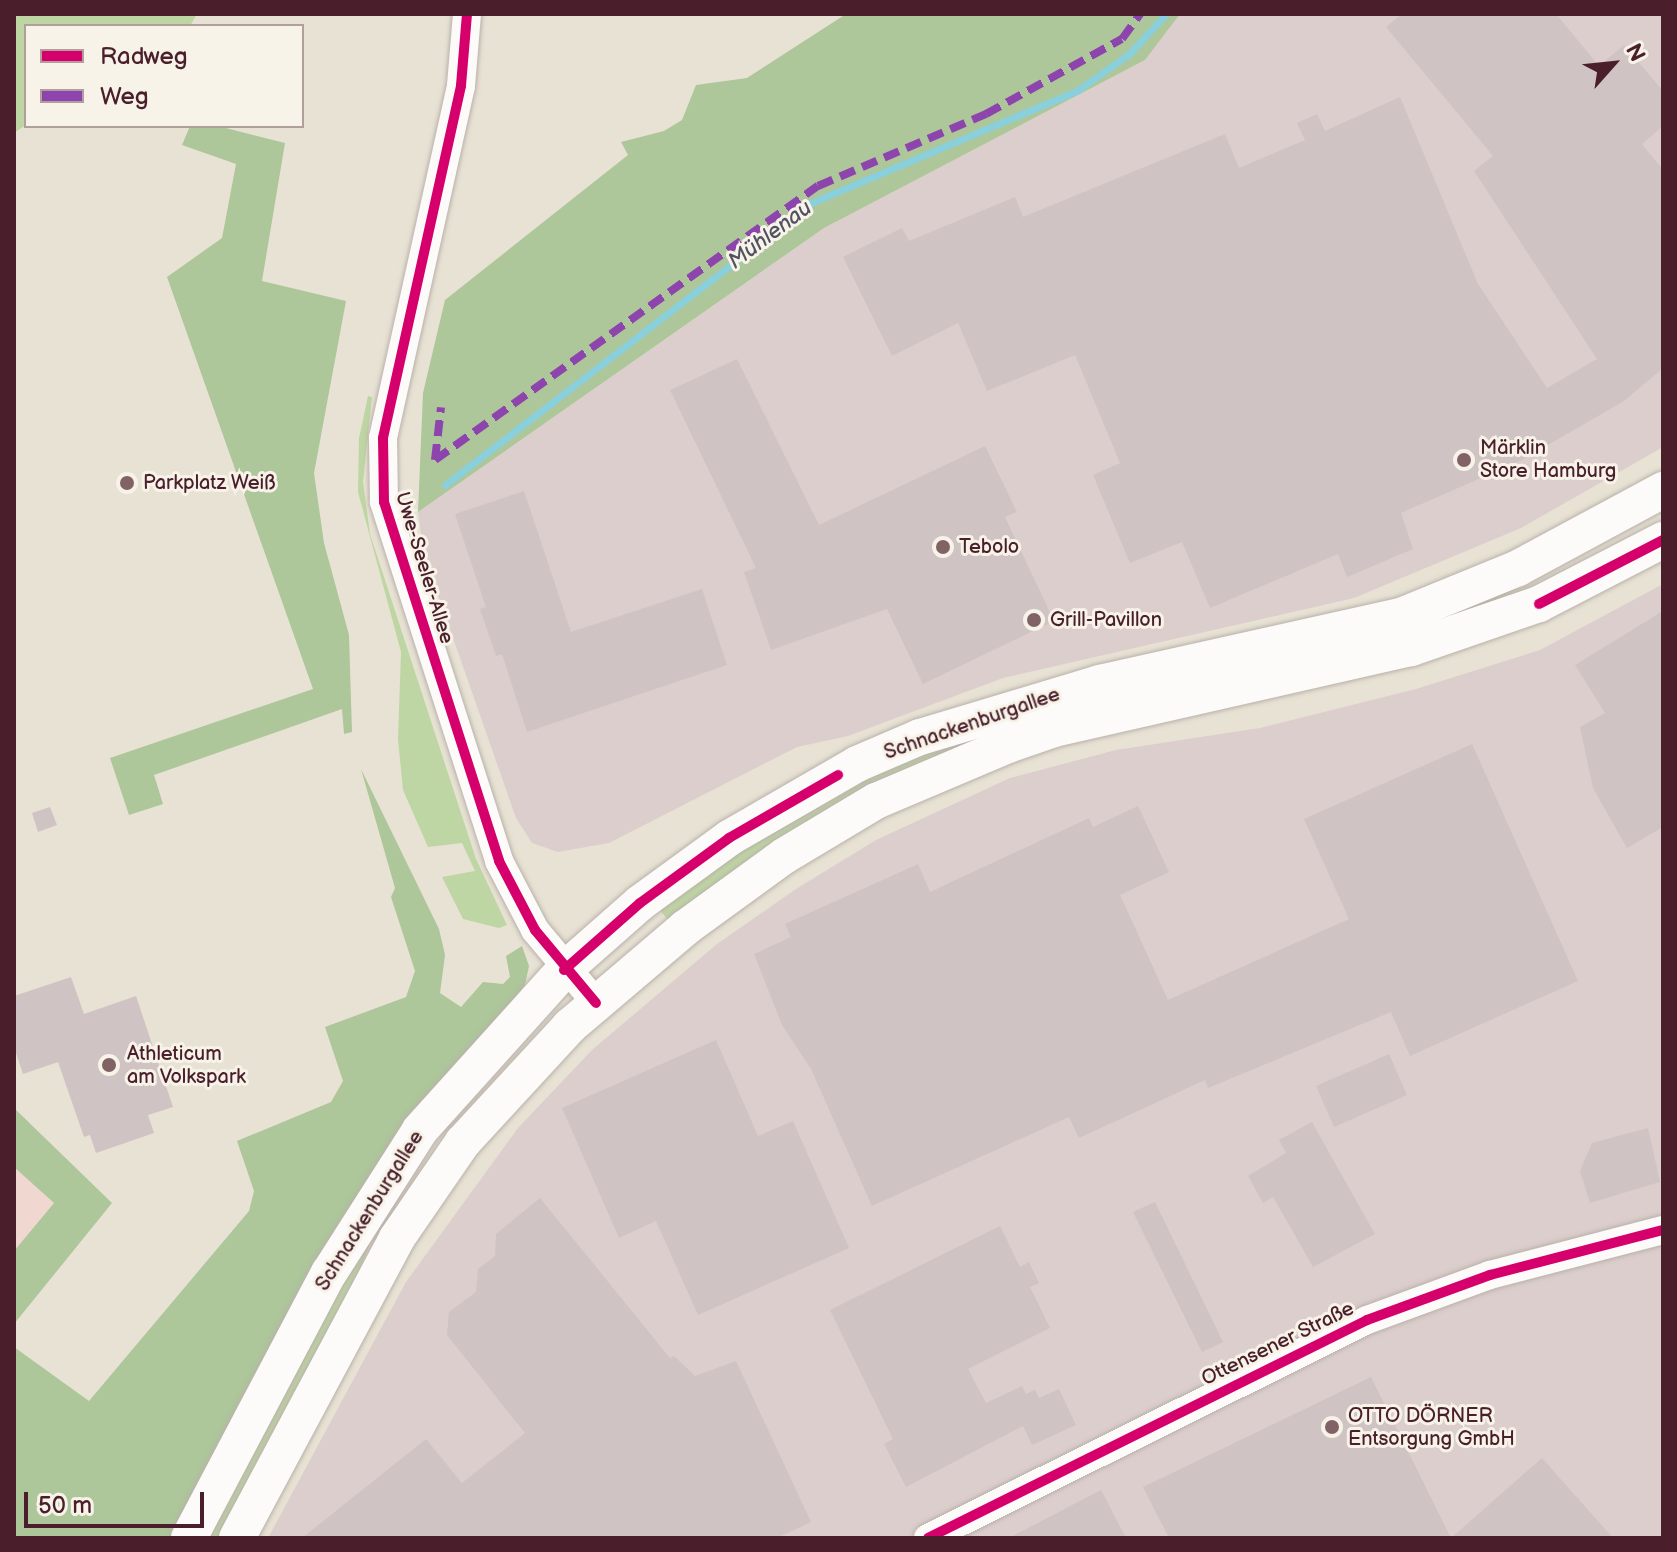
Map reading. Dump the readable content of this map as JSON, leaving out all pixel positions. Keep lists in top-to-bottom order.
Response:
{
  "streets": {
    "main road": ["Schnackenburgallee"],
    "street": ["Uwe-Seeler-Allee", "Ottensener Straße"]
  },
  "crossings": [
    ["Uwe-Seeler-Allee", "Schnackenburgallee"]
  ],
  "water": ["Mühlenau"],
  "places": [
    "Märklin Store Hamburg",
    "Parkplatz Weiß",
    "Tebolo",
    "Grill-Pavillon",
    "Athleticum am Volkspark",
    "OTTO DÖRNER Entsorgung GmbH"
  ],
  "legend": ["Radweg", "Weg"],
  "scale_bar": "50 m",
  "north": "top right"
}
